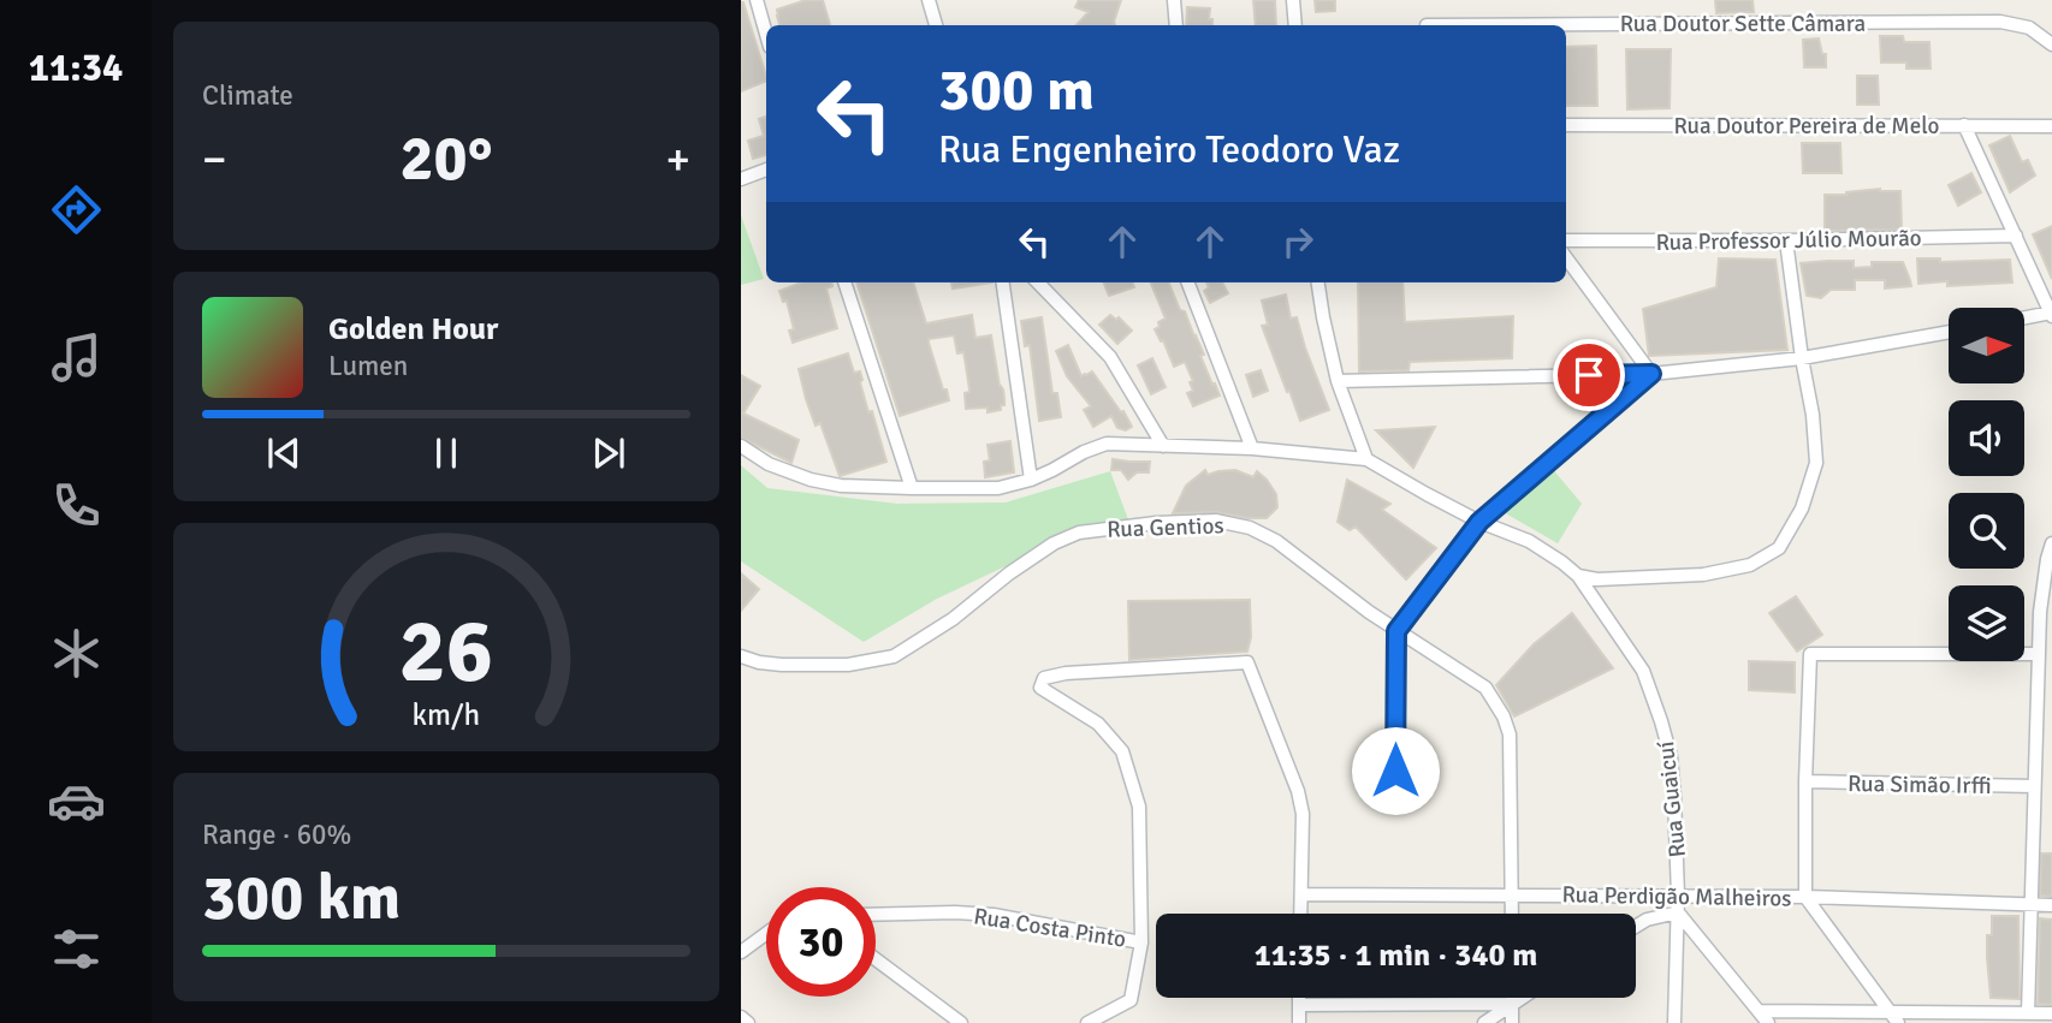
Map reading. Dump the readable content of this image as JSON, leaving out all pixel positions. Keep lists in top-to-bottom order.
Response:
{
  "streets": {
    "street": [
      "Rua Doutor Sette Câmara",
      "Rua Doutor Pereira de Melo",
      "Rua Professor Júlio Mourão",
      "Rua Gentios",
      "Rua Simão Irffi",
      "Rua Guaicuí",
      "Rua Perdigão Malheiros",
      "Rua Costa Pinto"
    ]
  },
  "crossings": [
    ["Rua Gentios", "Rua Perdigão Malheiros"],
    ["Rua Guaicuí", "Rua Perdigão Malheiros"]
  ],
  "north": "right",
  "page": {
    "tabs": "11:34",
    "tile": [
      "Climate",
      ["Range · 60%", "300 km"]
    ],
    "turn": ["300 m", "Rua Engenheiro Teodoro Vaz"],
    "heat": ["−", "20°", "+"],
    "song": ["Golden Hour", "Lumen"],
    "limit": "30",
    "trip": "11:35 · 1 min · 340 m",
    "gauge": ["26", "km/h"]
  }
}
